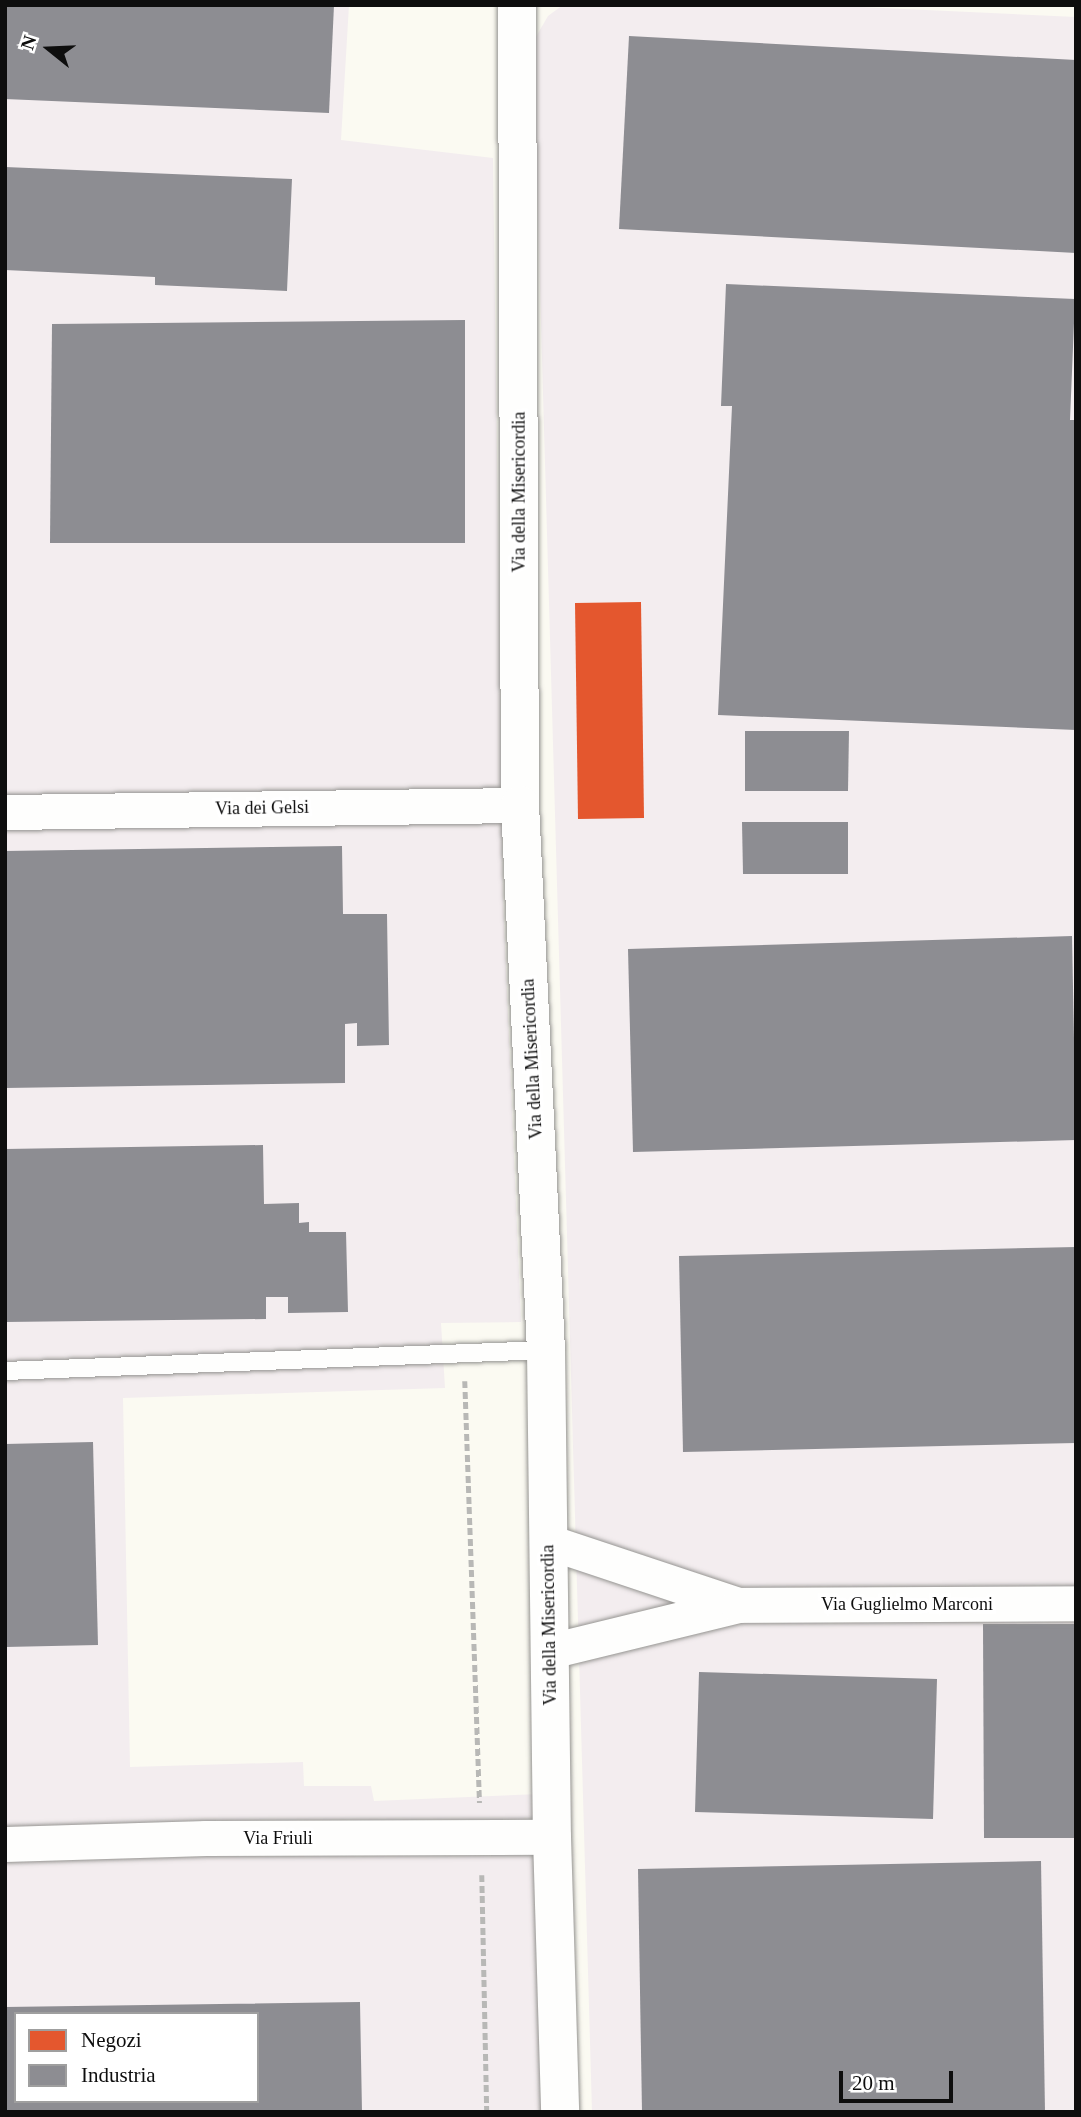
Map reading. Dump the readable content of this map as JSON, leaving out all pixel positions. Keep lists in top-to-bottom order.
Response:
{
  "streets": {
    "street": [
      "Via della Misericordia",
      "Via dei Gelsi",
      "Via Guglielmo Marconi",
      "Via Friuli"
    ]
  },
  "crossings": [
    ["Via della Misericordia", "Via dei Gelsi"],
    ["Via della Misericordia", "Via Guglielmo Marconi"],
    ["Via della Misericordia", "Via Friuli"]
  ],
  "legend": ["Negozi", "Industria"],
  "scale_bar": "20 m",
  "north": "left"
}
